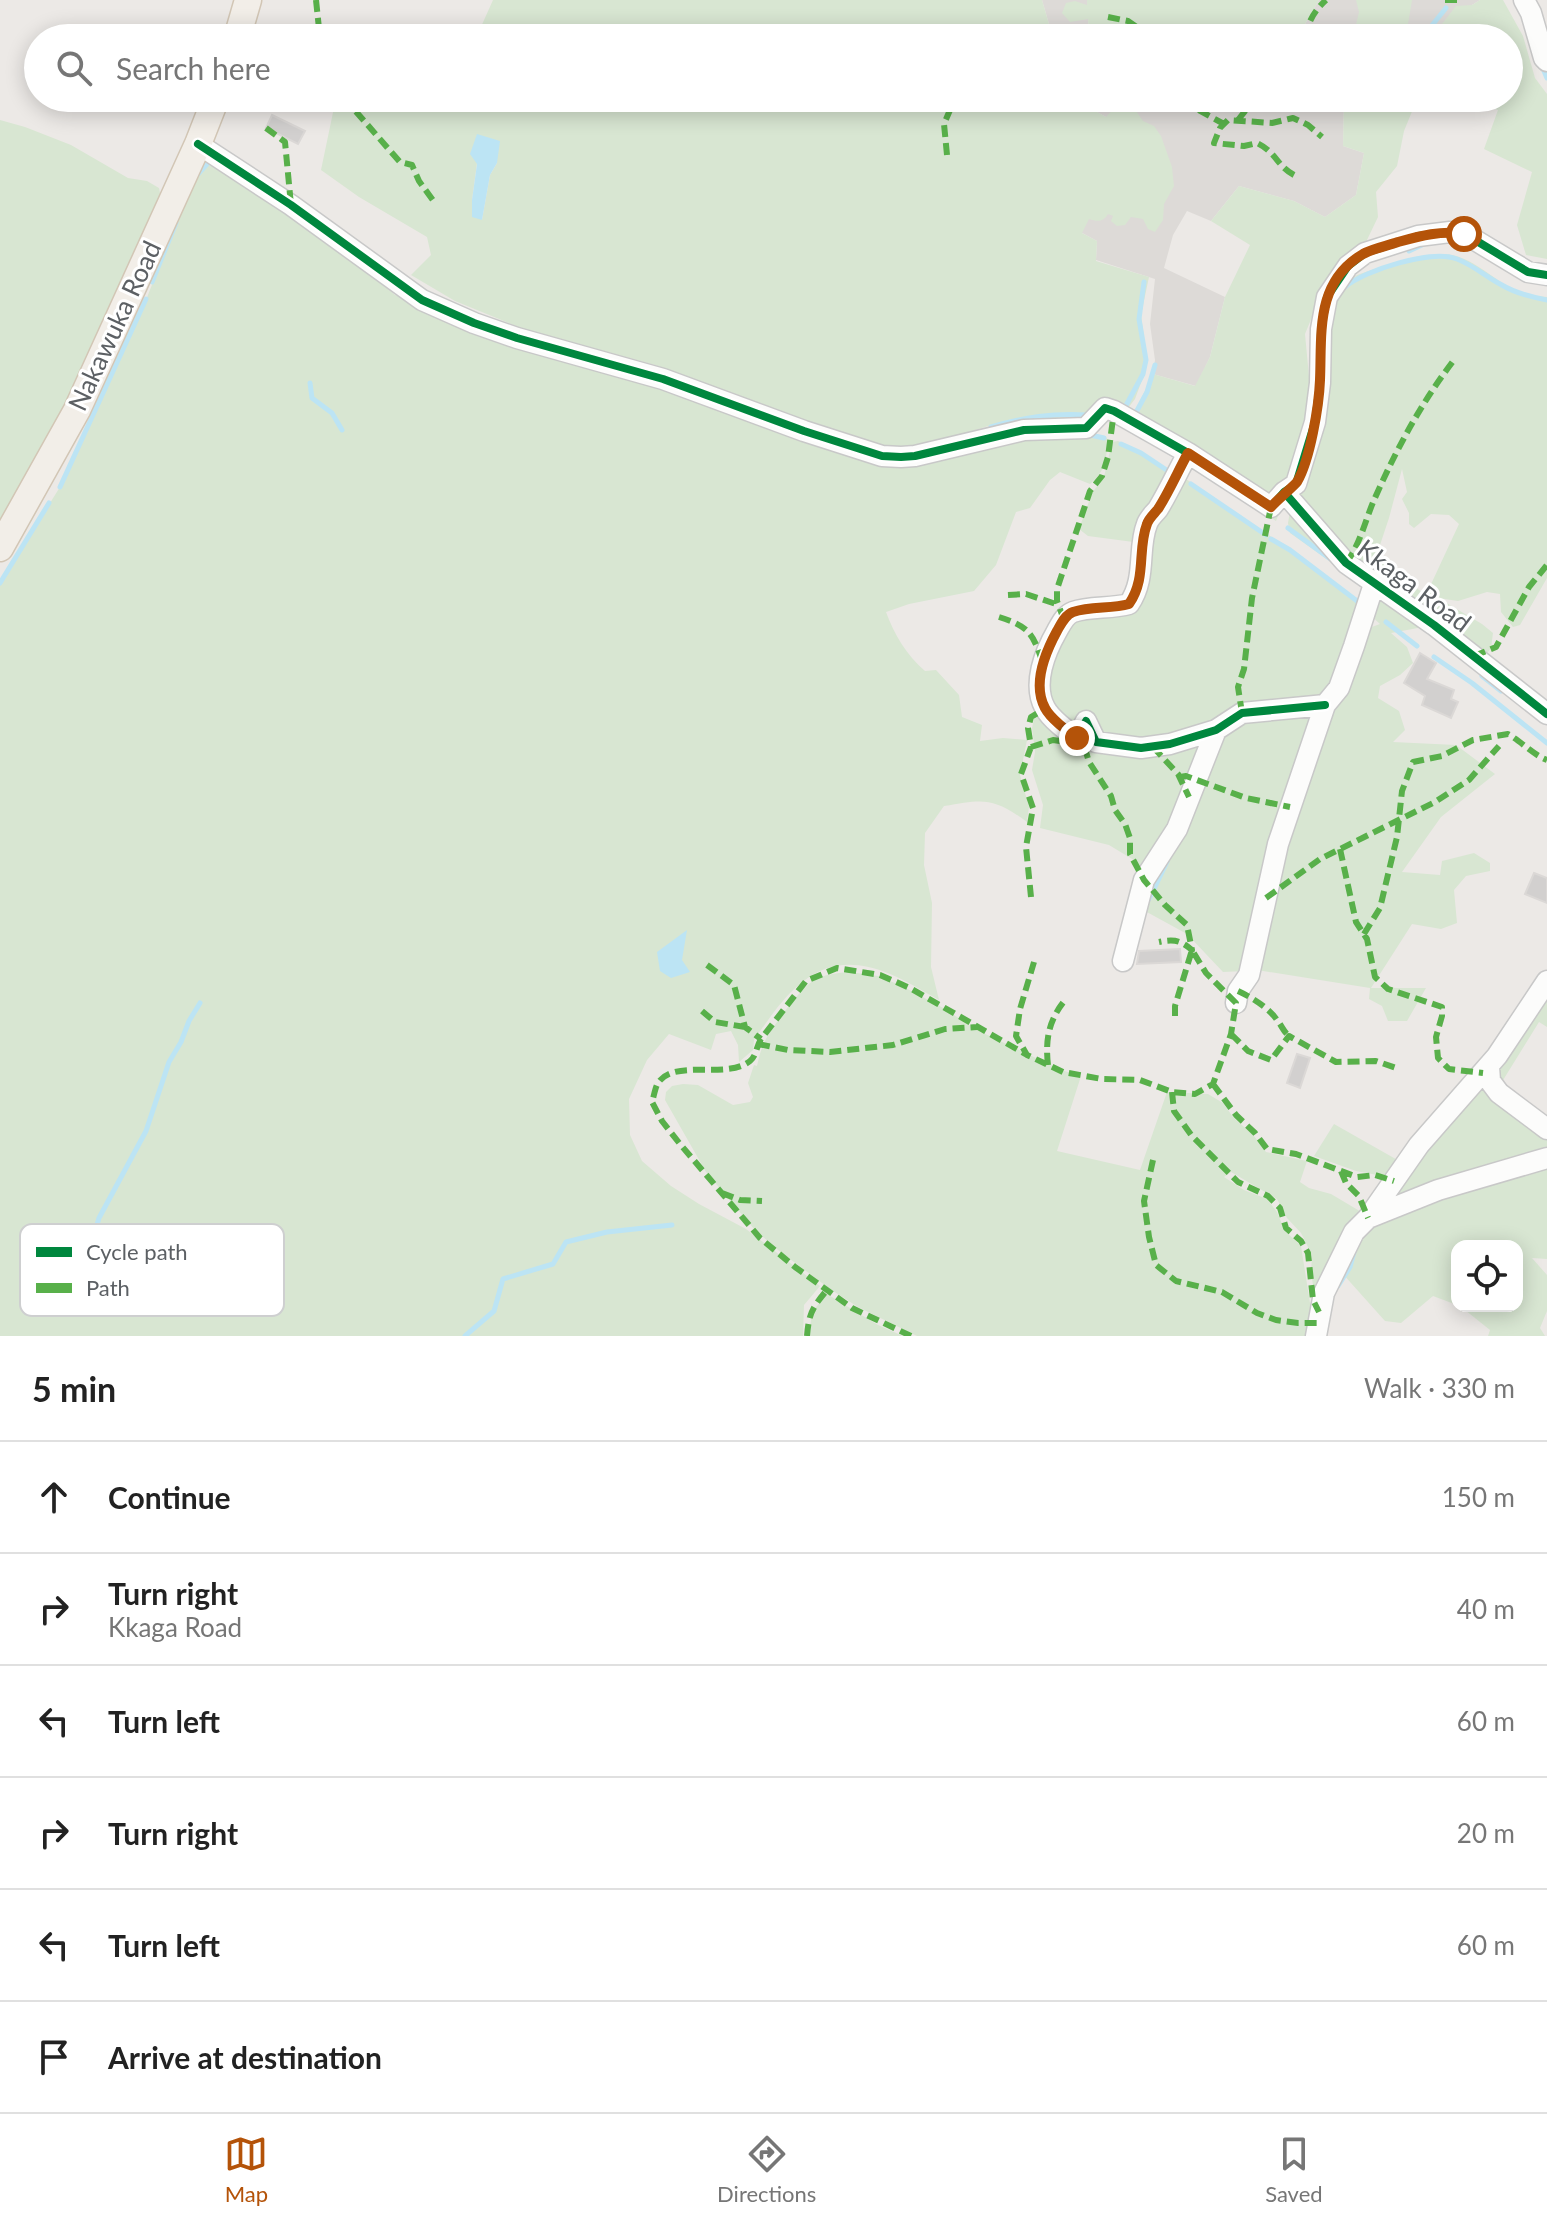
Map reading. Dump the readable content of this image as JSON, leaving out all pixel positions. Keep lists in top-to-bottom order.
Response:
{
  "streets": {
    "main road": ["Nakawuka Road"],
    "street": ["Kkaga Road"]
  },
  "legend": ["Cycle path", "Path"],
  "page": {
    "search": "Search here",
    "heading": ["5 min", "Walk · 330 m"],
    "list": [
      ["Continue", "150 m"],
      ["Turn right", "Kkaga Road", "40 m"],
      ["Turn left", "60 m"],
      ["Turn right", "20 m"],
      ["Turn left", "60 m"],
      "Arrive at destination"
    ],
    "nav": ["Map", "Directions", "Saved"]
  }
}
